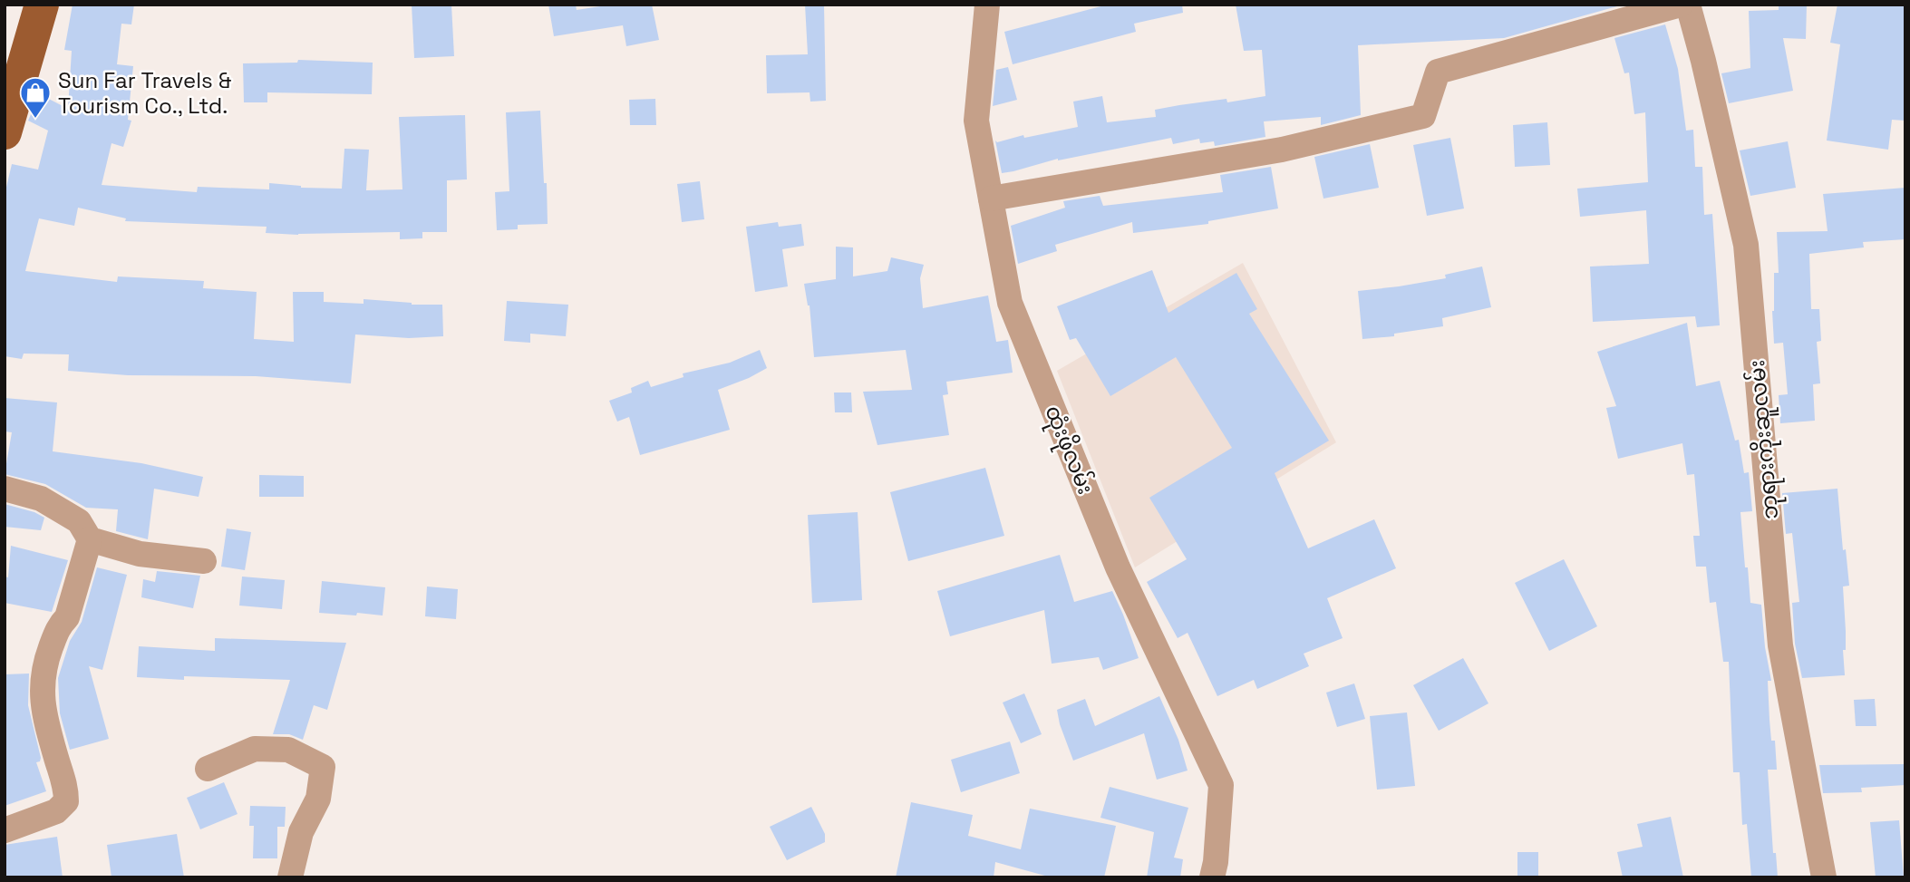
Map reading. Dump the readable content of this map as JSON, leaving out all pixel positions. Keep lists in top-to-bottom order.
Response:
{
  "streets": {
    "street": ["ဘုရားကိုးဆူလမ်း", "ထုံးဖိုလမ်း"]
  },
  "places": {
    "shop": ["Sun Far Travels & Tourism Co., Ltd."]
  }
}
